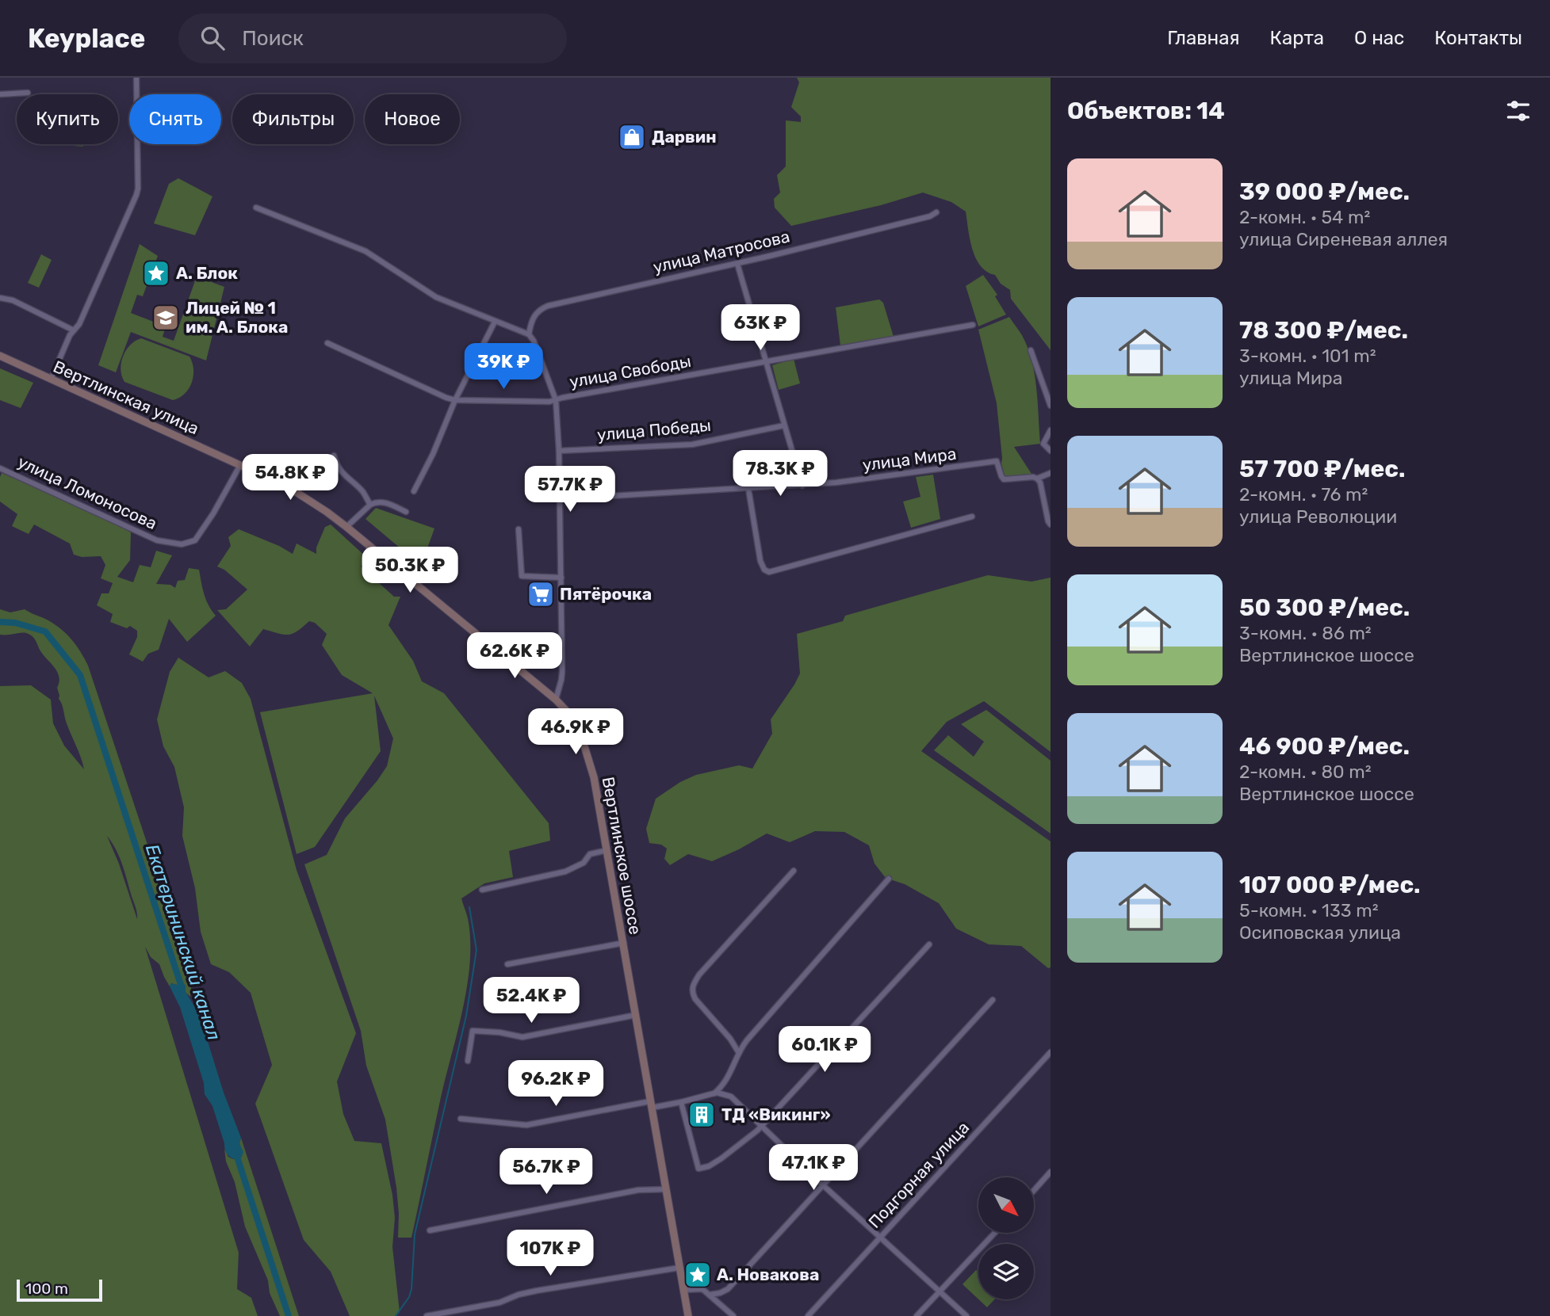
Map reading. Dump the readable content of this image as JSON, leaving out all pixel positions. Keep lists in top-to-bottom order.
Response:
{
  "streets": {
    "main road": ["Вертлинская улица", "Вертлинское шоссе"],
    "street": [
      "улица Матросова",
      "улица Свободы",
      "улица Победы",
      "улица Мира",
      "улица Ломоносова",
      "Подгорная улица"
    ]
  },
  "crossings": [
    ["Вертлинская улица", "улица Ломоносова"],
    ["Вертлинская улица", "Вертлинское шоссе"],
    ["улица Ломоносова", "Вертлинское шоссе"]
  ],
  "water": ["Екатерининский канал"],
  "places": {
    "shop": ["Дарвин"],
    "place": ["А. Блок", "А. Новакова"],
    "school or university": ["Лицей № 1 им. А. Блока"],
    "supermarket": ["Пятёрочка"],
    "building": ["ТД «Викинг»"]
  },
  "scale_bar": "100 m",
  "north": "bottom right",
  "page": {
    "header": "Keyplace",
    "search": "Поиск",
    "nav": [
      "Главная",
      "Карта",
      "О нас",
      "Контакты"
    ],
    "heading": "Объектов: 14",
    "chip": [
      "Купить",
      "Снять",
      "Фильтры",
      "Новое"
    ],
    "list": [
      {
        "name": "39 000 ₽/мес.",
        "note": "2-комн. · 54 m² · улица Сиреневая аллея"
      },
      {
        "name": "78 300 ₽/мес.",
        "note": "3-комн. · 101 m² · улица Мира"
      },
      {
        "name": "57 700 ₽/мес.",
        "note": "2-комн. · 76 m² · улица Революции"
      },
      {
        "name": "50 300 ₽/мес.",
        "note": "3-комн. · 86 m² · Вертлинское шоссе"
      },
      {
        "name": "46 900 ₽/мес.",
        "note": "2-комн. · 80 m² · Вертлинское шоссе"
      },
      {
        "name": "107 000 ₽/мес.",
        "note": "5-комн. · 133 m² · Осиповская улица"
      }
    ],
    "price": [
      "63K ₽",
      "39K ₽",
      "78.3K ₽",
      "54.8K ₽",
      "57.7K ₽",
      "50.3K ₽",
      "62.6K ₽",
      "46.9K ₽",
      "52.4K ₽",
      "60.1K ₽",
      "96.2K ₽",
      "47.1K ₽",
      "56.7K ₽",
      "107K ₽"
    ],
    "scale": "100 m"
  }
}
